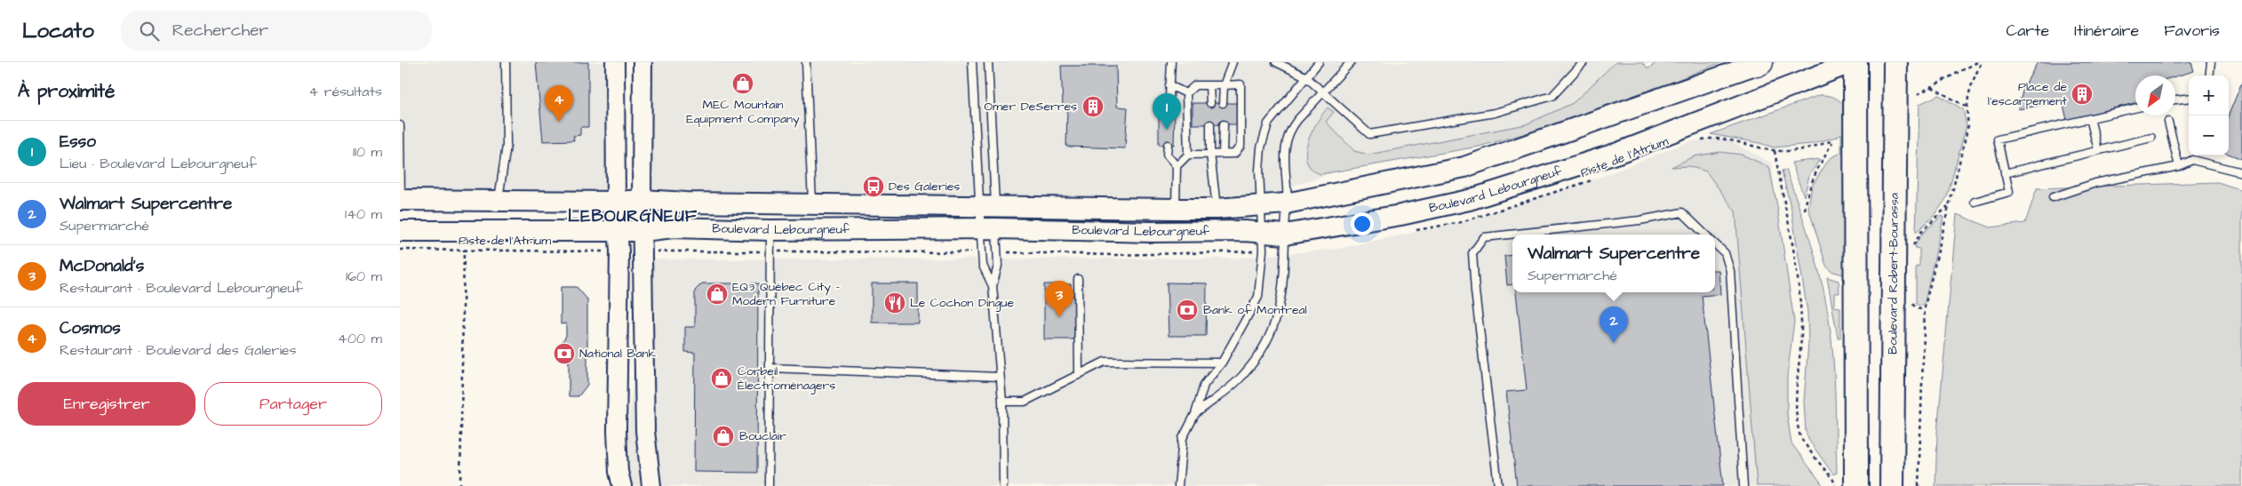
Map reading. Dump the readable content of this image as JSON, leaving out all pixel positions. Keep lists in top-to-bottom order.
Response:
{
  "streets": {
    "highway": ["Boulevard Robert-Bourassa"],
    "main road": ["Boulevard Lebourgneuf"],
    "path": ["Piste de l'Atrium"]
  },
  "districts": ["LEBOURGNEUF"],
  "places": {
    "shop": [
      "MEC Mountain Equipment Company",
      "EQ3 Québec City - Modern Furniture",
      "Corbeil Électroménagers",
      "Bouclair"
    ],
    "building": ["Place de l'escarpement", "Omer DeSerres"],
    "bus stop": ["Des Galeries"],
    "restaurant": ["Le Cochon Dingue"],
    "bank": ["Bank of Montreal", "National Bank"]
  },
  "north": "bottom left",
  "page": {
    "header": "Locato",
    "search": "Rechercher",
    "nav": ["Carte", "Itinéraire", "Favoris"],
    "heading": ["À proximité", "4 résultats"],
    "map_buttons": ["+", "−"],
    "pins": [
      "4",
      "1",
      "3",
      "2"
    ],
    "list": [
      {
        "mark": "1",
        "name": "Esso",
        "note": "Lieu · Boulevard Lebourgneuf",
        "value": "110 m"
      },
      {
        "mark": "2",
        "name": "Walmart Supercentre",
        "note": "Supermarché",
        "value": "140 m"
      },
      {
        "mark": "3",
        "name": "McDonald's",
        "note": "Restaurant · Boulevard Lebourgneuf",
        "value": "160 m"
      },
      {
        "mark": "4",
        "name": "Cosmos",
        "note": "Restaurant · Boulevard des Galeries",
        "value": "400 m"
      }
    ],
    "popup": ["Walmart Supercentre", "Supermarché"],
    "buttons": ["Enregistrer", "Partager"]
  }
}
